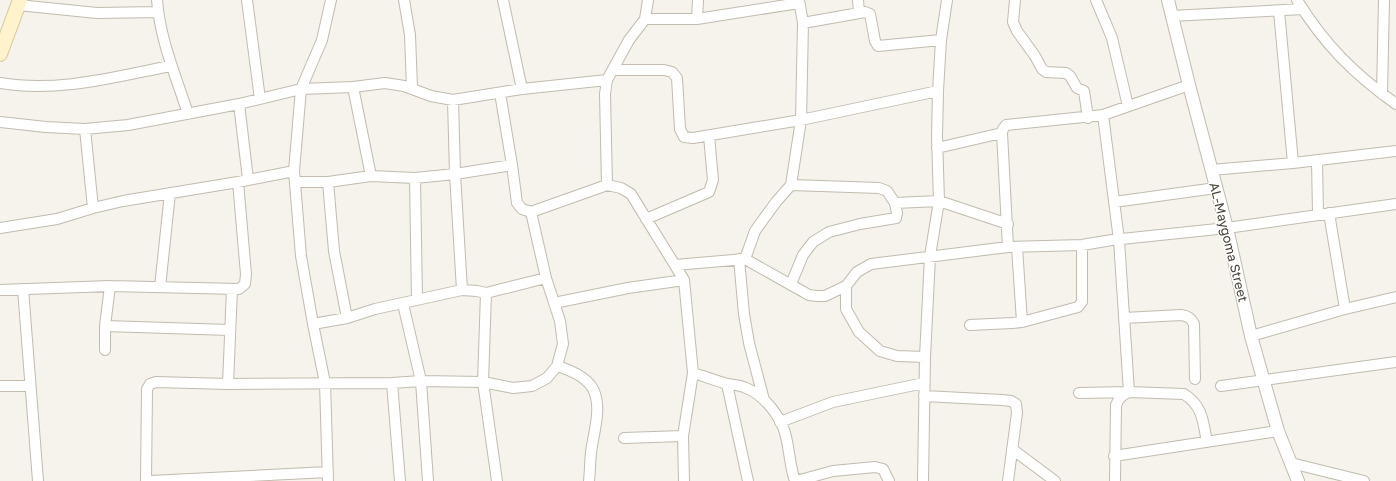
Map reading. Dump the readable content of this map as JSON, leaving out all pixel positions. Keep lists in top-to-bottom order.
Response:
{
  "streets": {
    "street": ["AL-Maygoma Street"]
  }
}
